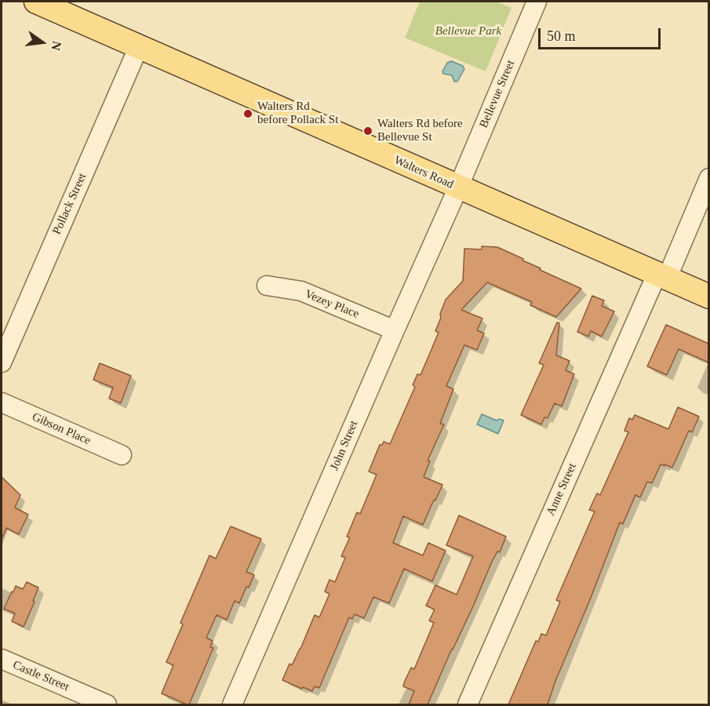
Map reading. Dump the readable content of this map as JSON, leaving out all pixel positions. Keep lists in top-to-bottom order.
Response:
{
  "streets": {
    "main road": ["Walters Road"],
    "street": [
      "Bellevue Street",
      "Pollack Street",
      "Vezey Place",
      "Gibson Place",
      "John Street",
      "Anne Street",
      "Castle Street"
    ]
  },
  "crossings": [
    ["Bellevue Street", "Walters Road"],
    ["Bellevue Street", "John Street"],
    ["Walters Road", "Pollack Street"],
    ["Walters Road", "John Street"],
    ["Walters Road", "Anne Street"],
    ["Vezey Place", "John Street"]
  ],
  "parks": ["Bellevue Park"],
  "places": ["Walters Rd before Pollack St", "Walters Rd before Bellevue St"],
  "scale_bar": "50 m",
  "north": "right"
}
